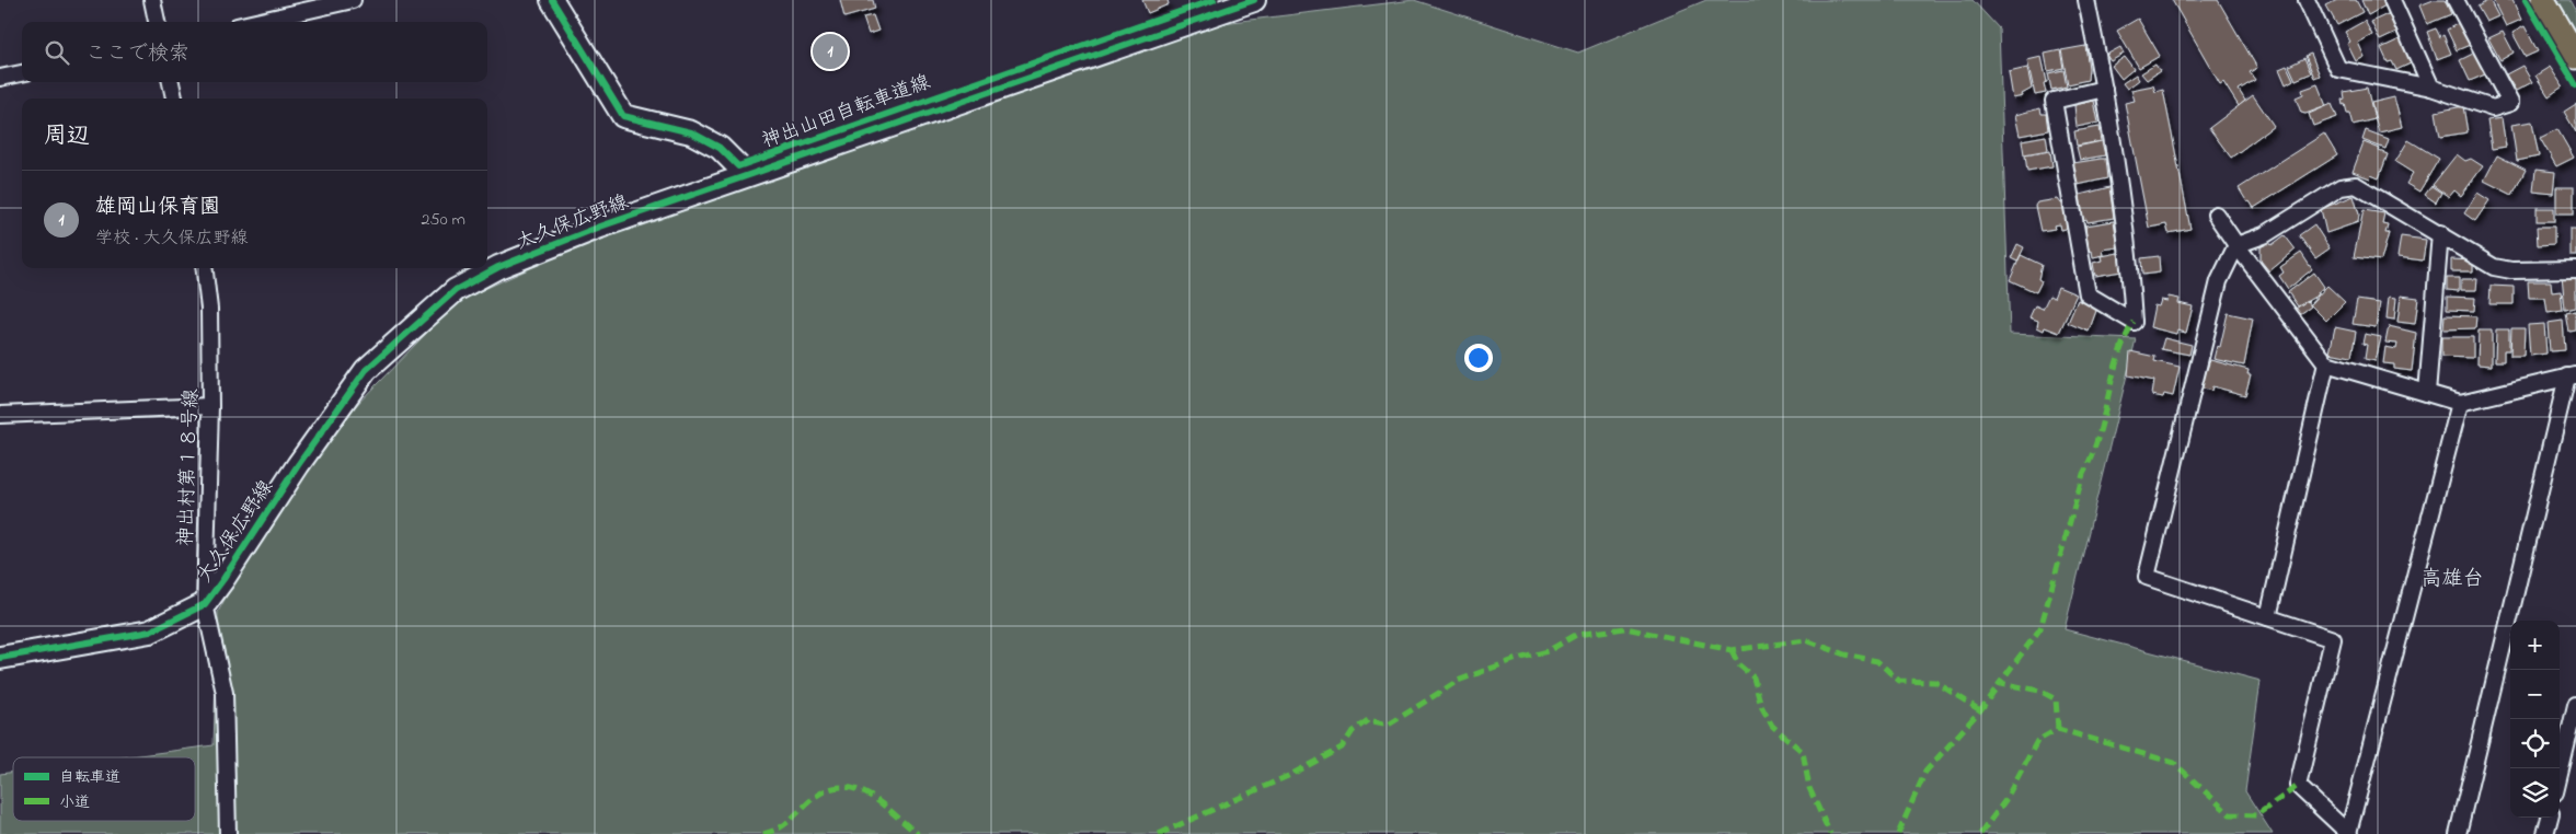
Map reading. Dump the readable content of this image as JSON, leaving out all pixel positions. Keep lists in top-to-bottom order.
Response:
{
  "streets": {
    "street": ["大久保広野線", "神出村第１８号線"],
    "cycle path": ["神出山田自転車道線"]
  },
  "crossings": [
    ["大久保広野線", "神出村第１８号線"]
  ],
  "districts": ["高雄台"],
  "legend": ["自転車道", "小道"],
  "page": {
    "search": "ここで検索",
    "pins": "1",
    "heading": "周辺",
    "list": [
      {
        "mark": "1",
        "name": "雄岡山保育園",
        "note": "学校 · 大久保広野線",
        "value": "250 m"
      }
    ],
    "map_buttons": ["+", "−"]
  }
}
